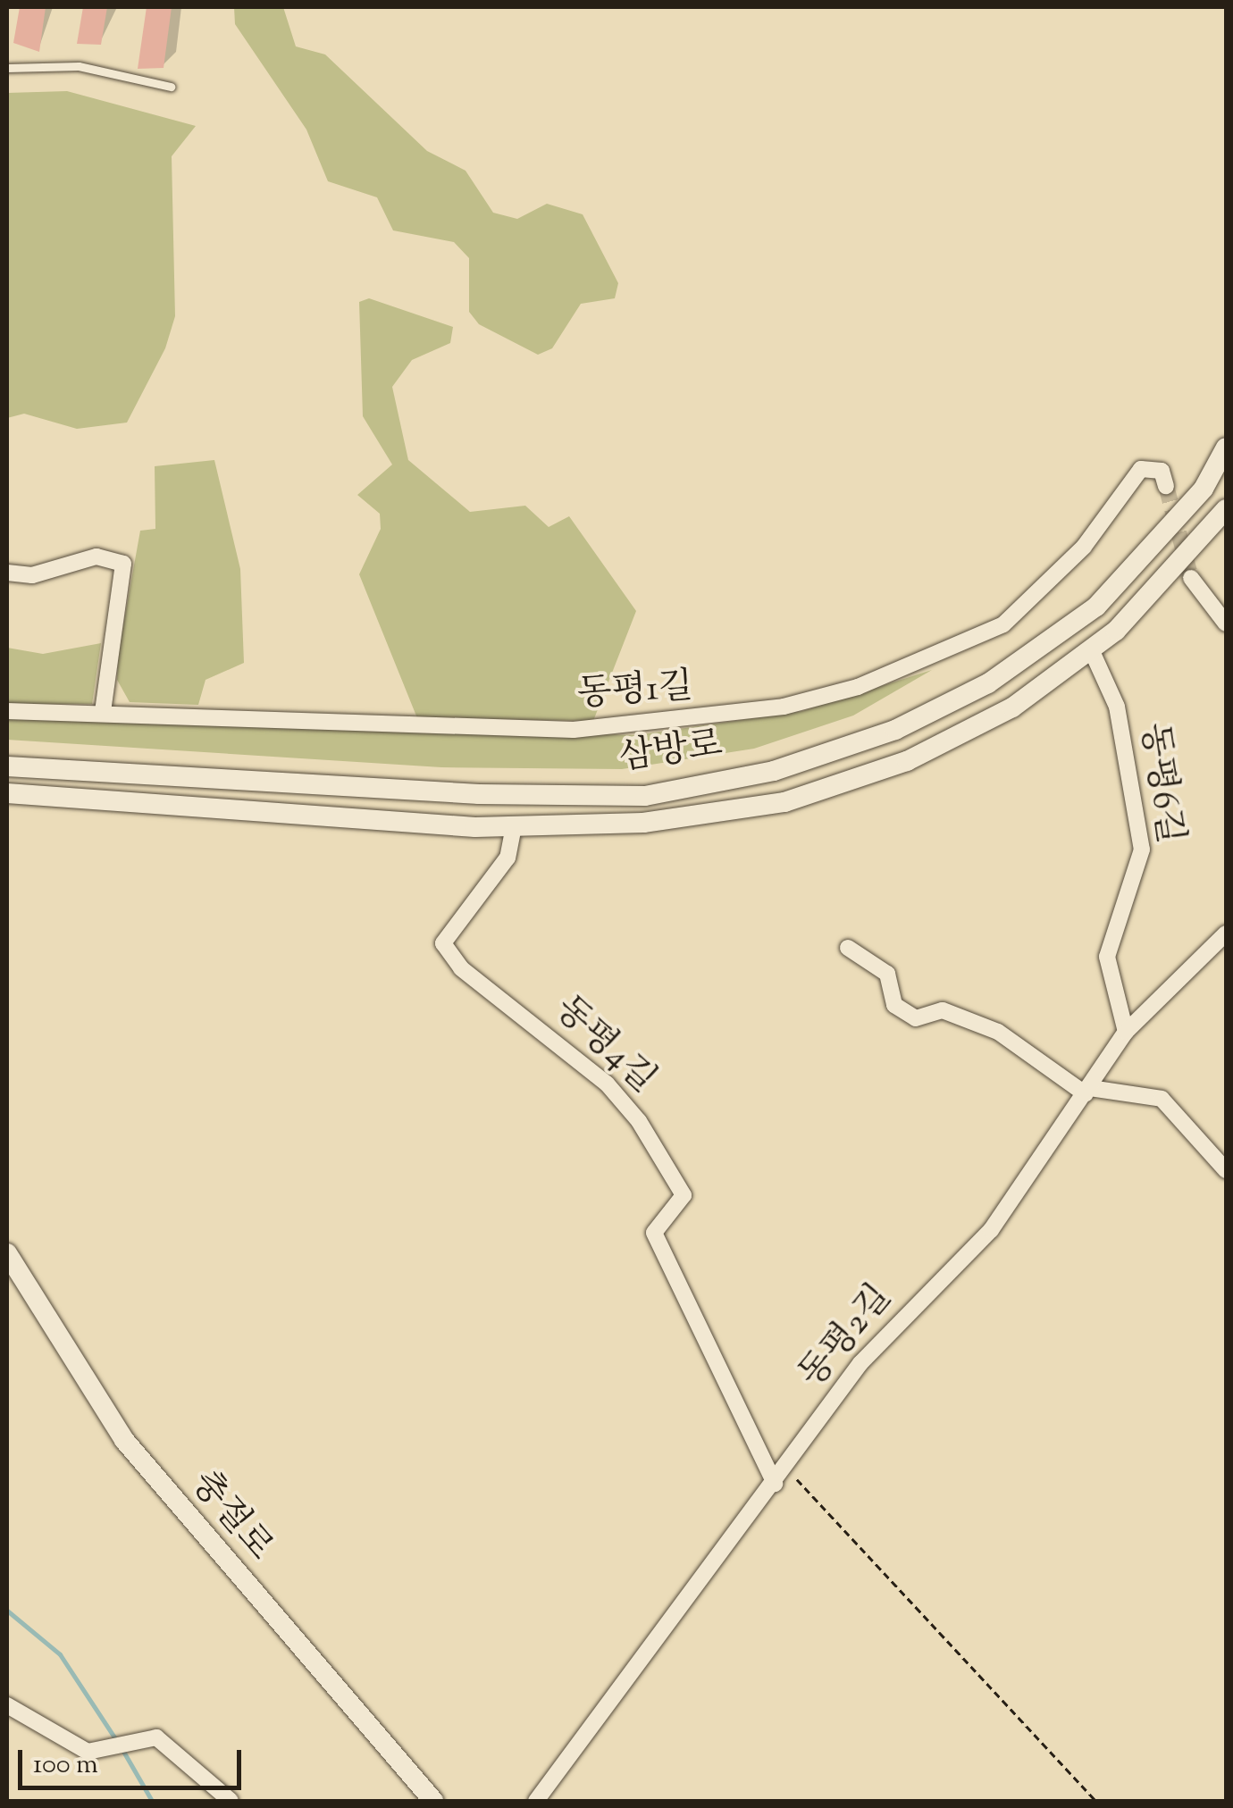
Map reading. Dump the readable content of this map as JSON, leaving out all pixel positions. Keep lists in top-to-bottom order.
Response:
{
  "streets": {
    "street": [
      "동평1길",
      "삼방로",
      "동평6길",
      "동평4길",
      "동평2길",
      "충절로"
    ]
  },
  "crossings": [
    ["삼방로", "동평6길"],
    ["삼방로", "동평4길"],
    ["동평6길", "동평2길"],
    ["동평4길", "동평2길"]
  ],
  "scale_bar": "100 m"
}
